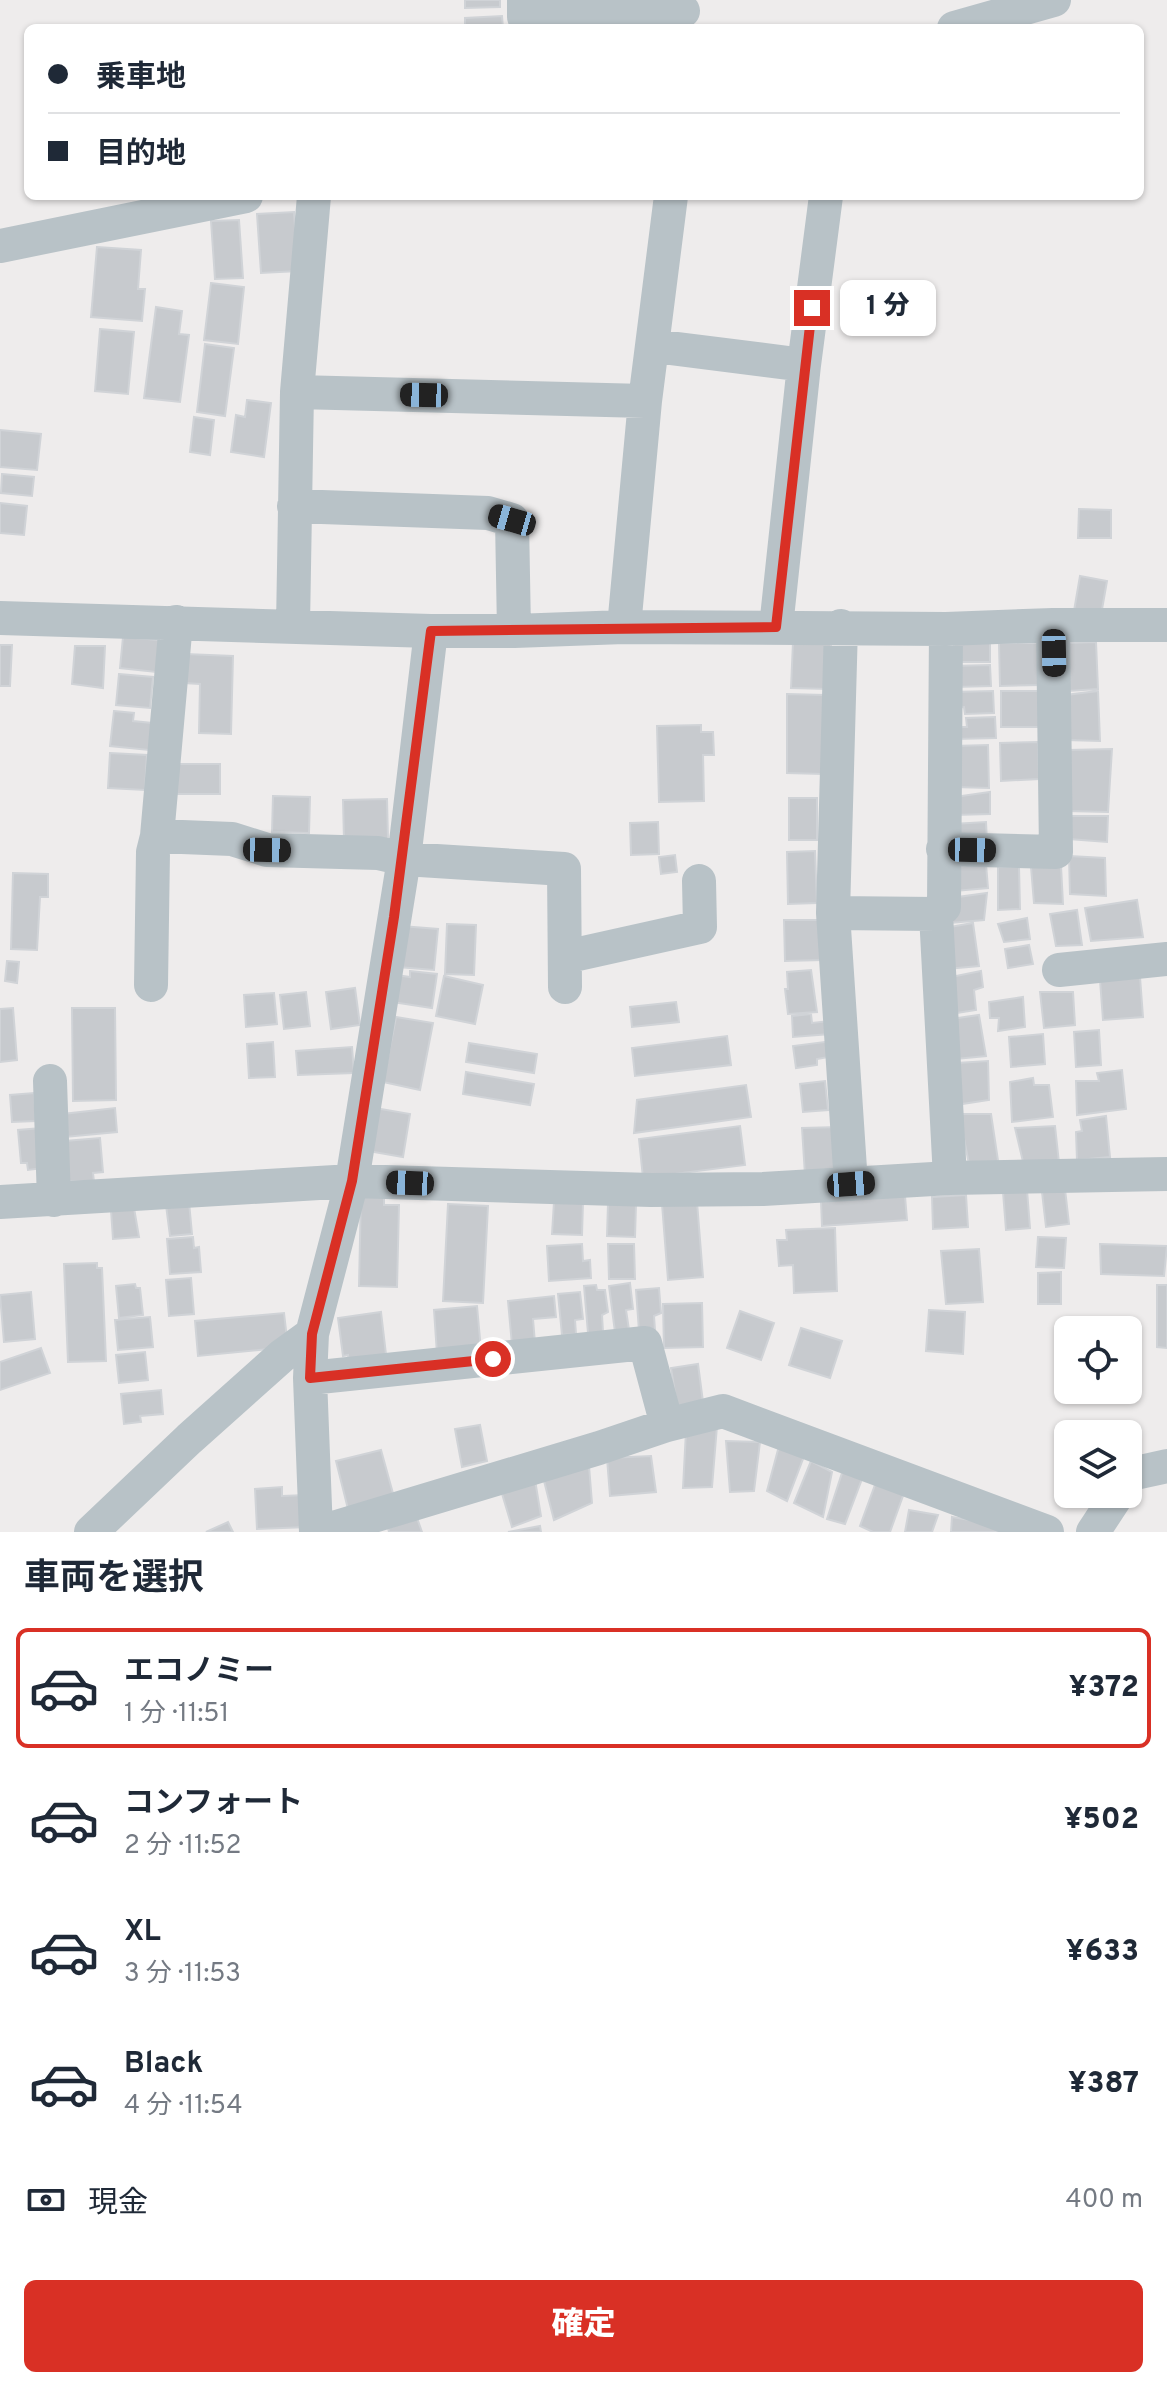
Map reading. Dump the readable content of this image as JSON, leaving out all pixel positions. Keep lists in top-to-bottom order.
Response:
{
  "page": {
    "banner": ["乗車地", "目的地"],
    "bubble": "1 分",
    "heading": "車両を選択",
    "list": [
      {
        "name": "エコノミー",
        "note": "1 分 · 11:51",
        "value": "¥372"
      },
      {
        "name": "コンフォート",
        "note": "2 分 · 11:52",
        "value": "¥502"
      },
      {
        "name": "XL",
        "note": "3 分 · 11:53",
        "value": "¥633"
      },
      {
        "name": "Black",
        "note": "4 分 · 11:54",
        "value": "¥387"
      }
    ],
    "pay": ["現金", "400 m"],
    "buttons": "確定"
  }
}
